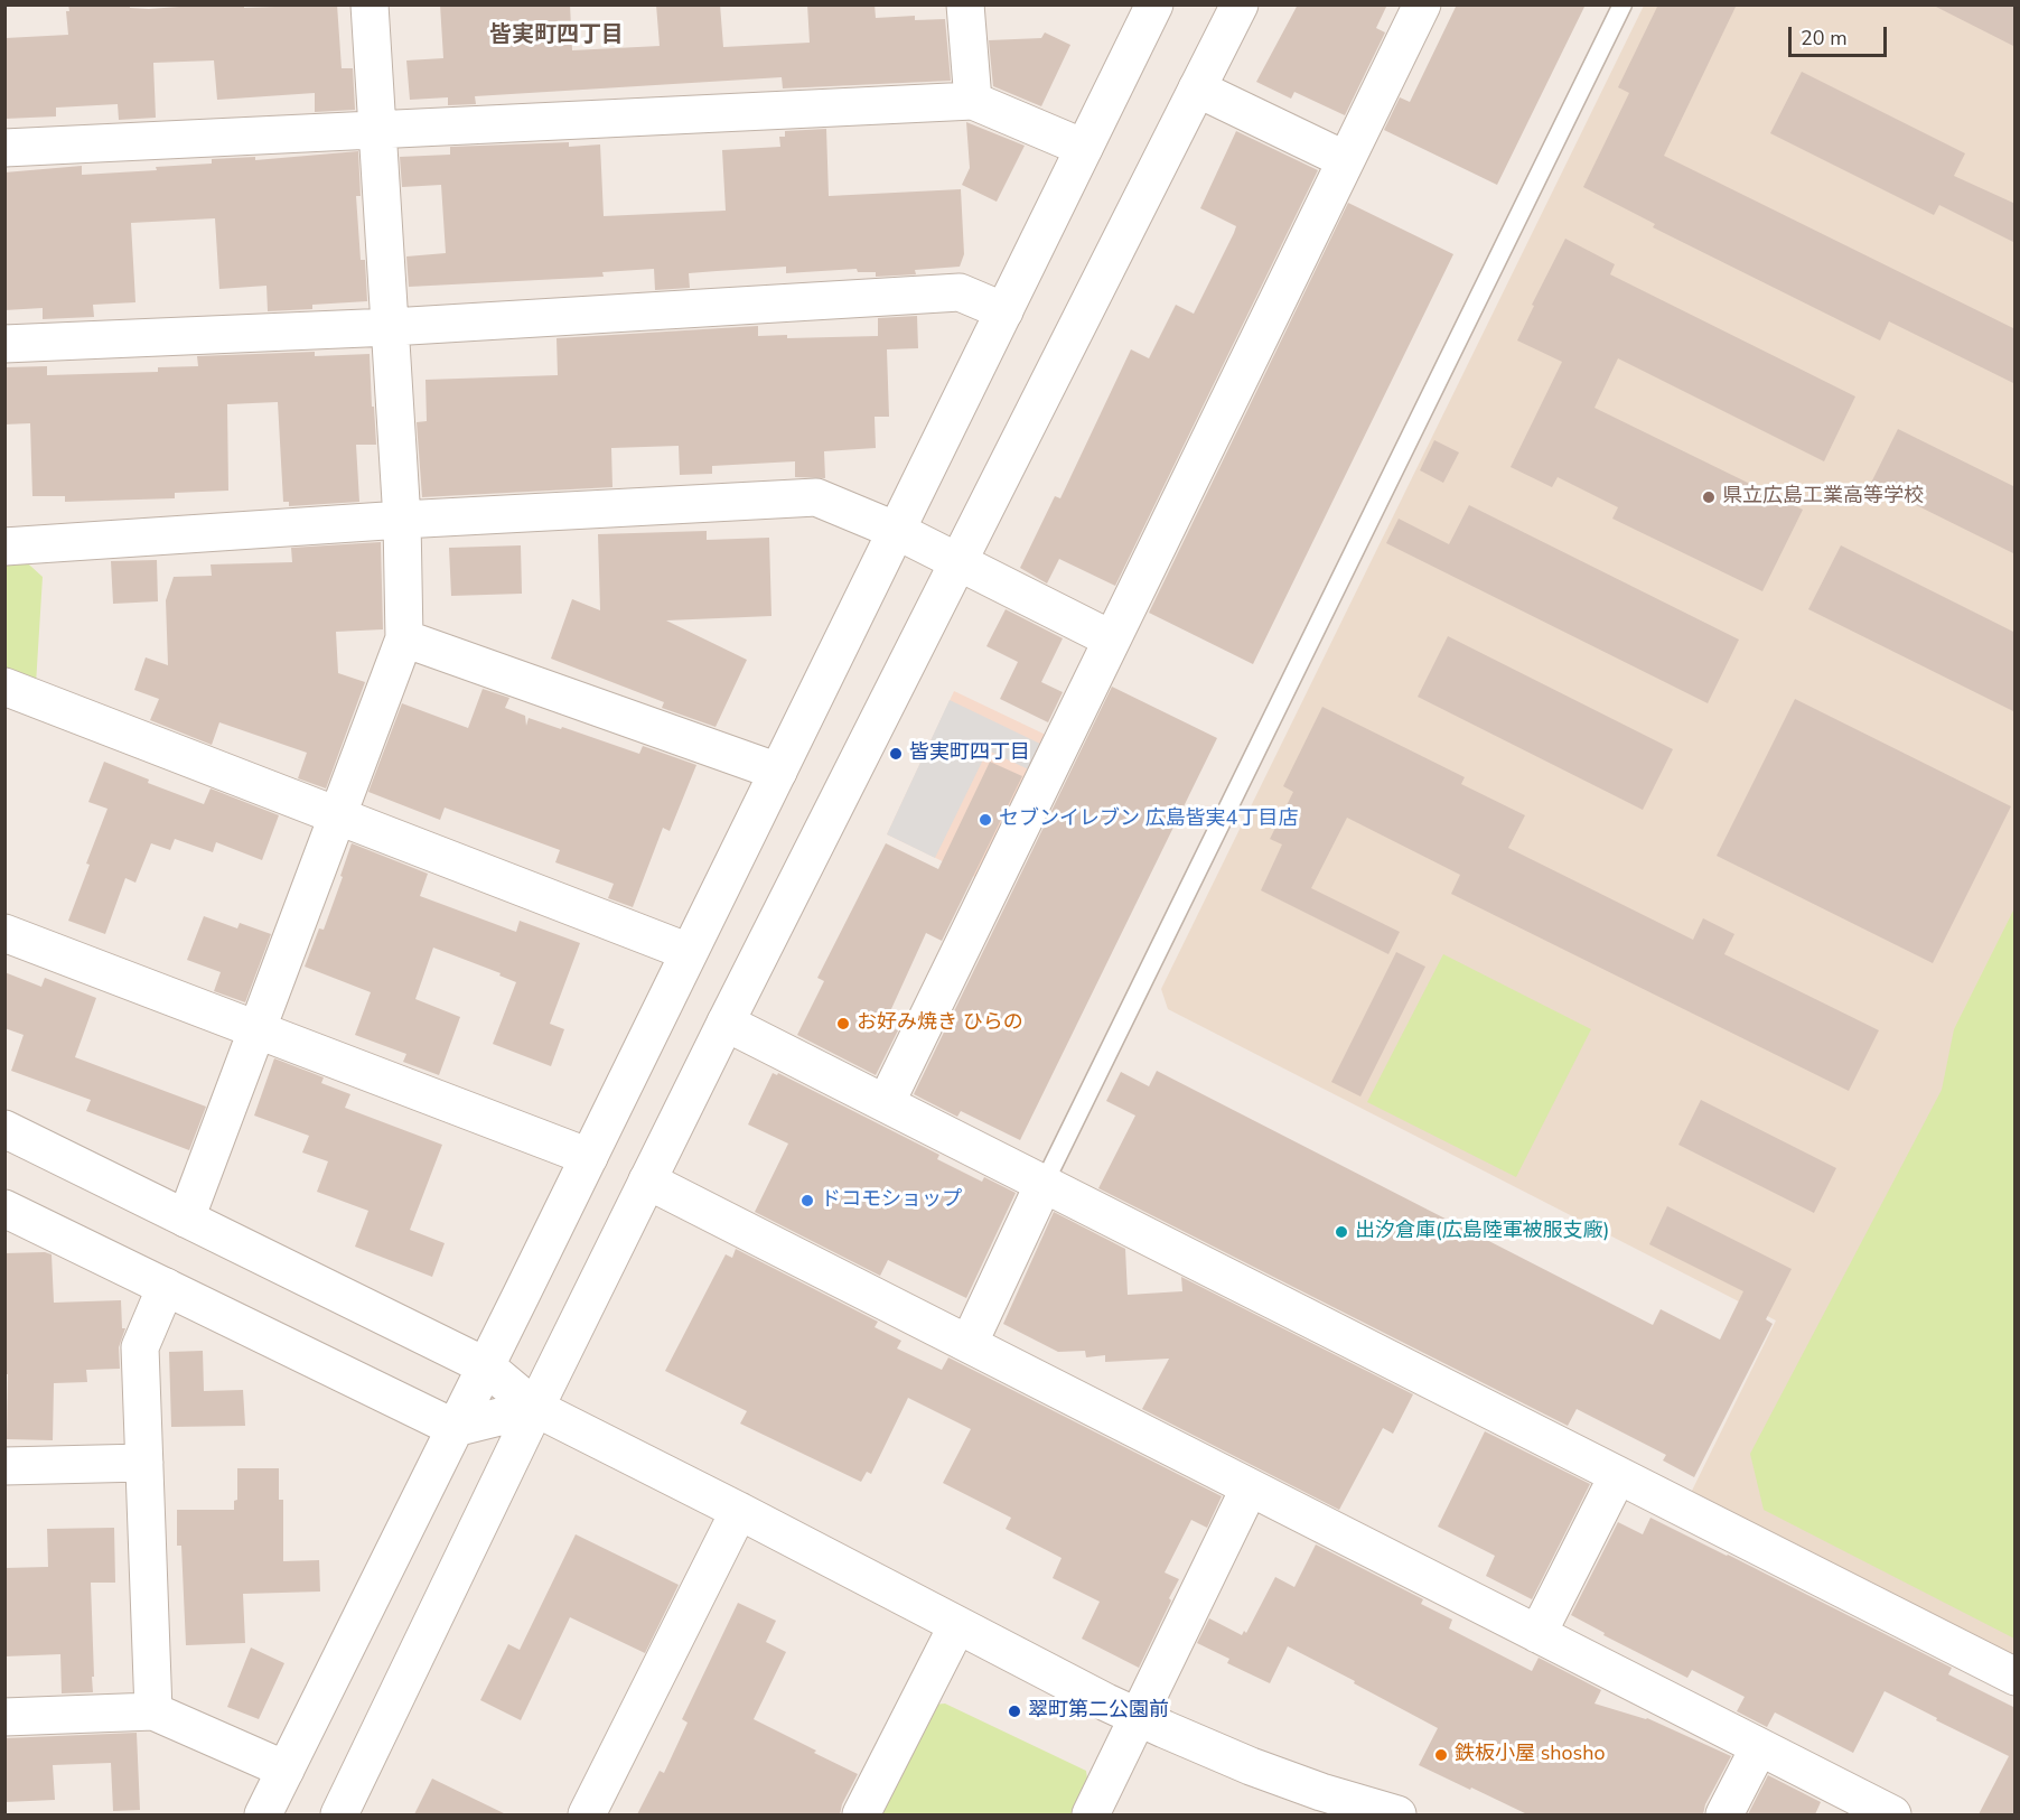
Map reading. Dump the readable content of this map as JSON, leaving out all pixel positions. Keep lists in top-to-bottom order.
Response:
{
  "districts": ["皆実町四丁目"],
  "places": [
    "県立広島工業高等学校",
    "皆実町四丁目",
    "セブンイレブン 広島皆実4丁目店",
    "お好み焼き ひらの",
    "ドコモショップ",
    "出汐倉庫(広島陸軍被服支廠)",
    "翠町第二公園前",
    "鉄板小屋 shosho"
  ],
  "scale_bar": "20 m"
}
